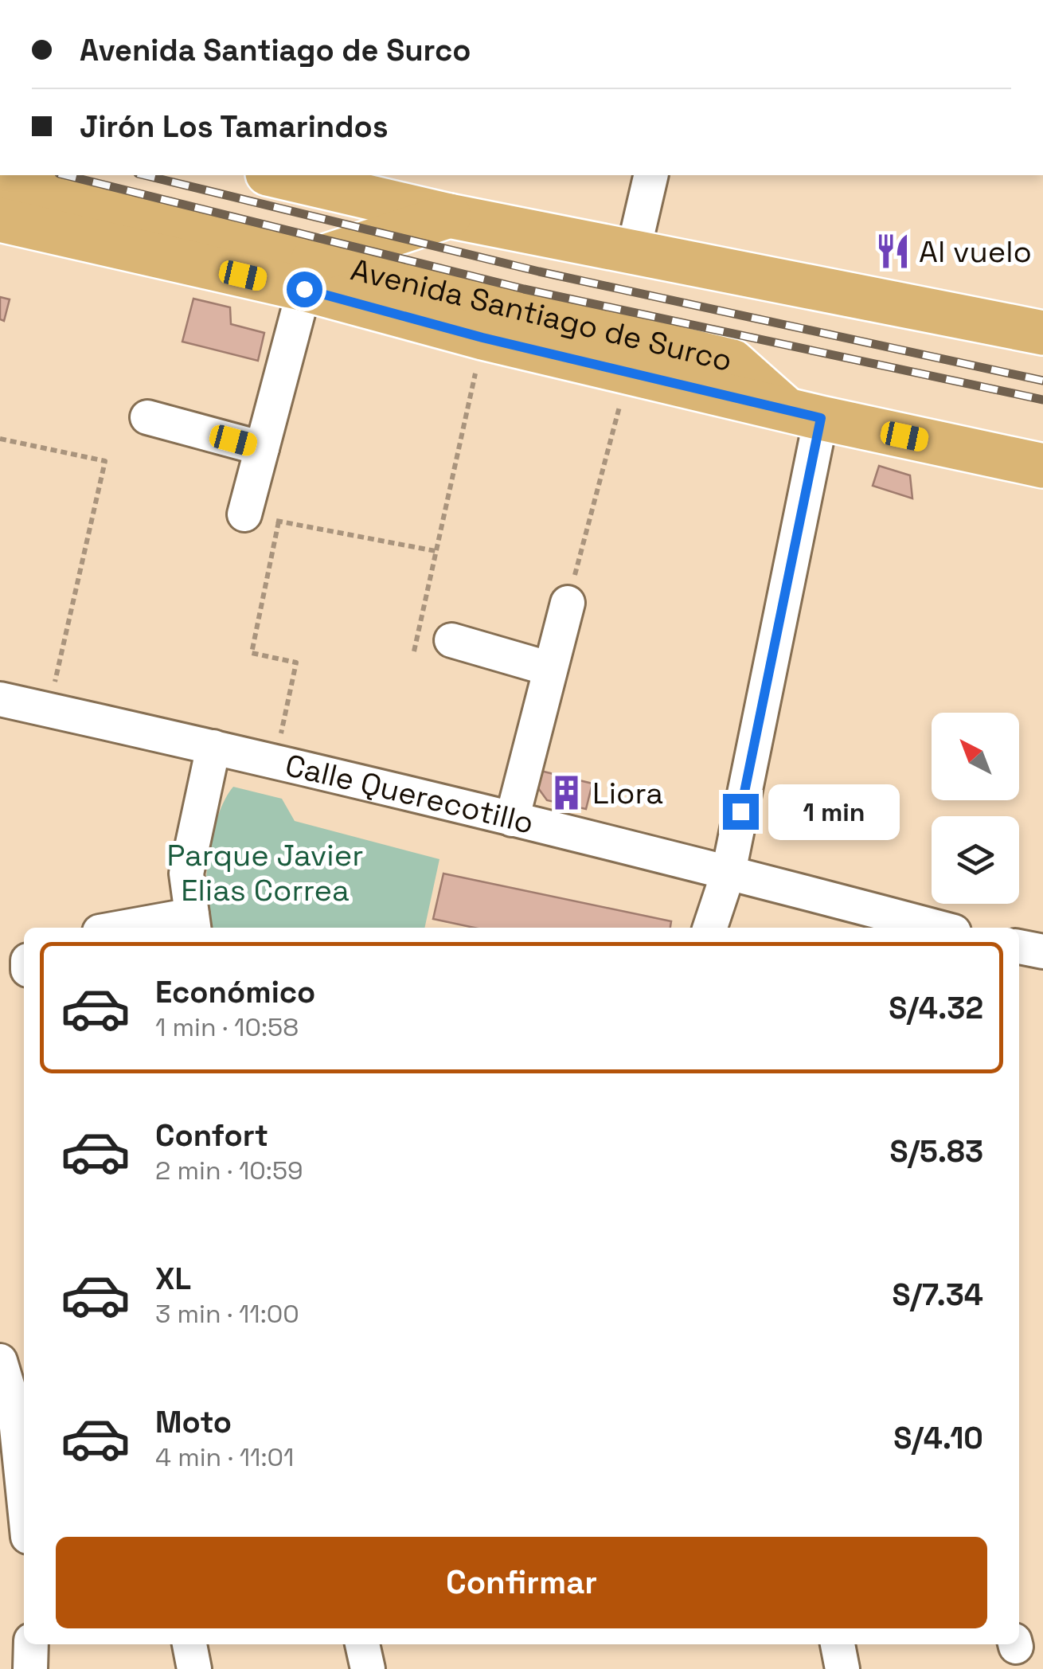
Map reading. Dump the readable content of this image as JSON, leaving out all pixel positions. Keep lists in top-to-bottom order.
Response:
{
  "streets": {
    "main road": ["Avenida Santiago de Surco"],
    "street": ["Calle Querecotillo"]
  },
  "parks": ["Parque Javier Elias Correa"],
  "places": {
    "restaurant": ["Al vuelo"],
    "building": ["Liora"]
  },
  "north": "top left",
  "page": {
    "banner": ["Avenida Santiago de Surco", "Jirón Los Tamarindos"],
    "bubble": "1 min",
    "list": [
      {
        "name": "Económico",
        "note": "1 min · 10:58",
        "value": "S/4.32"
      },
      {
        "name": "Confort",
        "note": "2 min · 10:59",
        "value": "S/5.83"
      },
      {
        "name": "XL",
        "note": "3 min · 11:00",
        "value": "S/7.34"
      },
      {
        "name": "Moto",
        "note": "4 min · 11:01",
        "value": "S/4.10"
      }
    ],
    "buttons": "Confirmar"
  }
}
